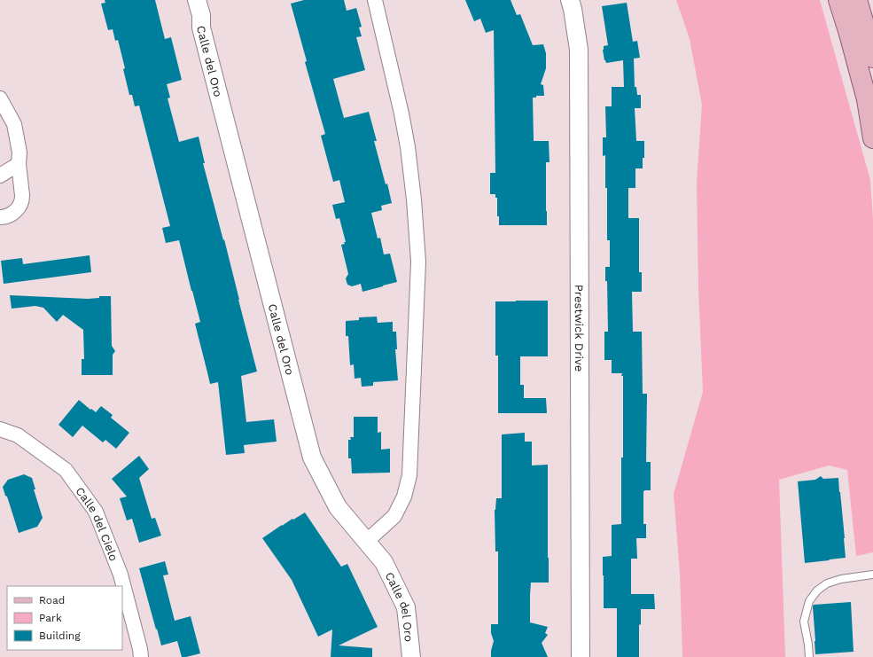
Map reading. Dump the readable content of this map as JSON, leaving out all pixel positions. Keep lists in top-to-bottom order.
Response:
{
  "streets": {
    "street": ["Calle del Oro", "Prestwick Drive", "Calle del Cielo"]
  },
  "legend": ["Road", "Park", "Building"]
}
